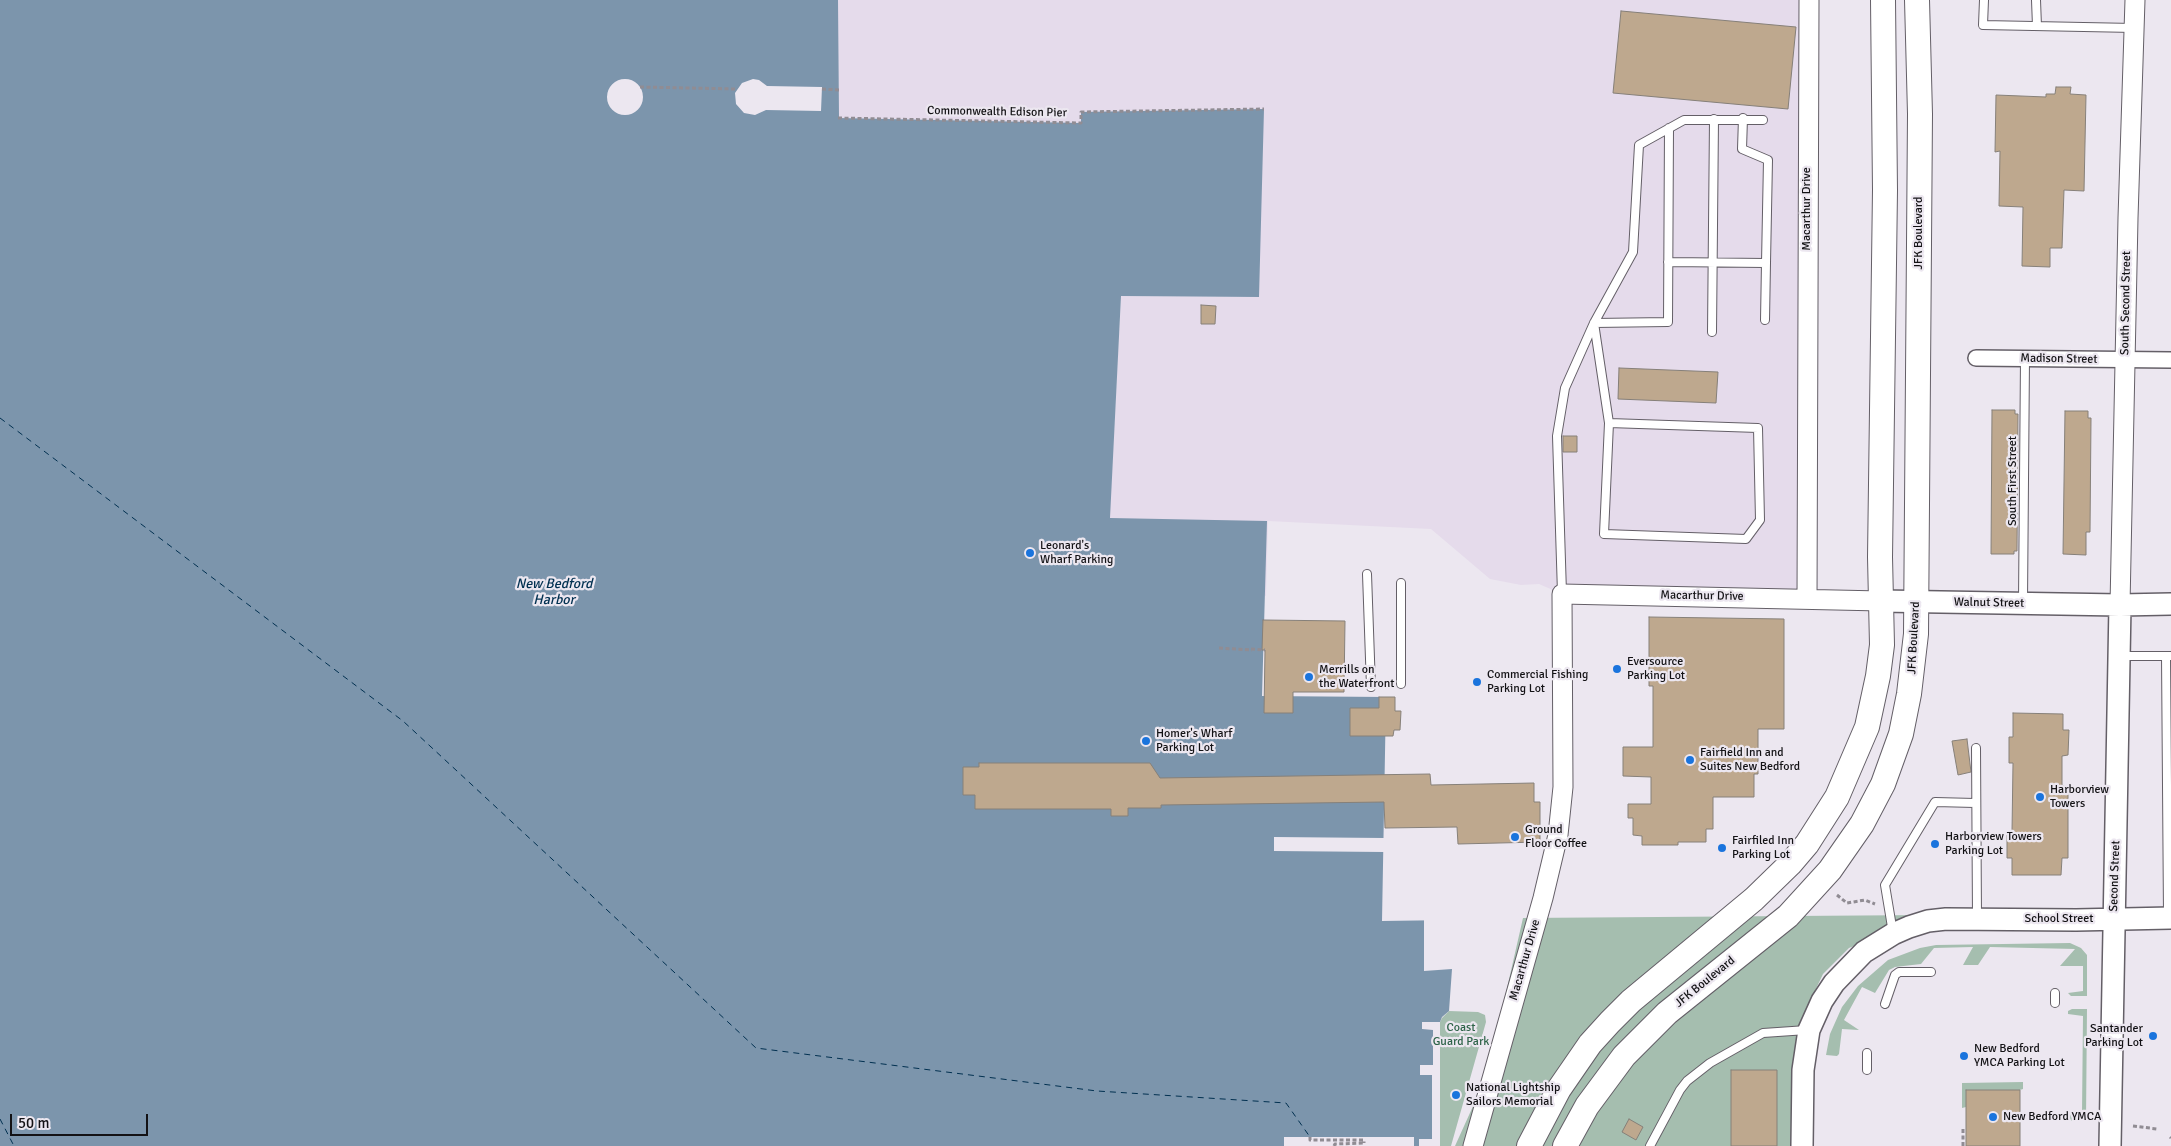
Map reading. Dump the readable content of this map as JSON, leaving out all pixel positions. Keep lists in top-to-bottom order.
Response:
{
  "streets": {
    "main road": [
      "JFK Boulevard",
      "Walnut Street",
      "Second Street",
      "School Street"
    ],
    "street": ["Macarthur Drive", "South Second Street", "Madison Street"],
    "lane": ["South First Street"],
    "path": ["Commonwealth Edison Pier"]
  },
  "crossings": [
    ["Macarthur Drive", "Walnut Street"],
    ["JFK Boulevard", "Walnut Street"],
    ["South Second Street", "Madison Street"],
    ["South Second Street", "Walnut Street"],
    ["South Second Street", "Second Street"],
    ["Madison Street", "South First Street"],
    ["South First Street", "Walnut Street"],
    ["Walnut Street", "Second Street"],
    ["Second Street", "School Street"]
  ],
  "water": ["New Bedford Harbor"],
  "parks": ["Coast Guard Park"],
  "places": [
    "Leonard's Wharf Parking",
    "Eversource Parking Lot",
    "Merrills on the Waterfront",
    "Commercial Fishing Parking Lot",
    "Homer's Wharf Parking Lot",
    "Fairfield Inn and Suites New Bedford",
    "Harborview Towers",
    "Ground Floor Coffee",
    "Harborview Towers Parking Lot",
    "Fairfiled Inn Parking Lot",
    "Santander Parking Lot",
    "New Bedford YMCA Parking Lot",
    "National Lightship Sailors Memorial",
    "New Bedford YMCA"
  ],
  "scale_bar": "50 m"
}
